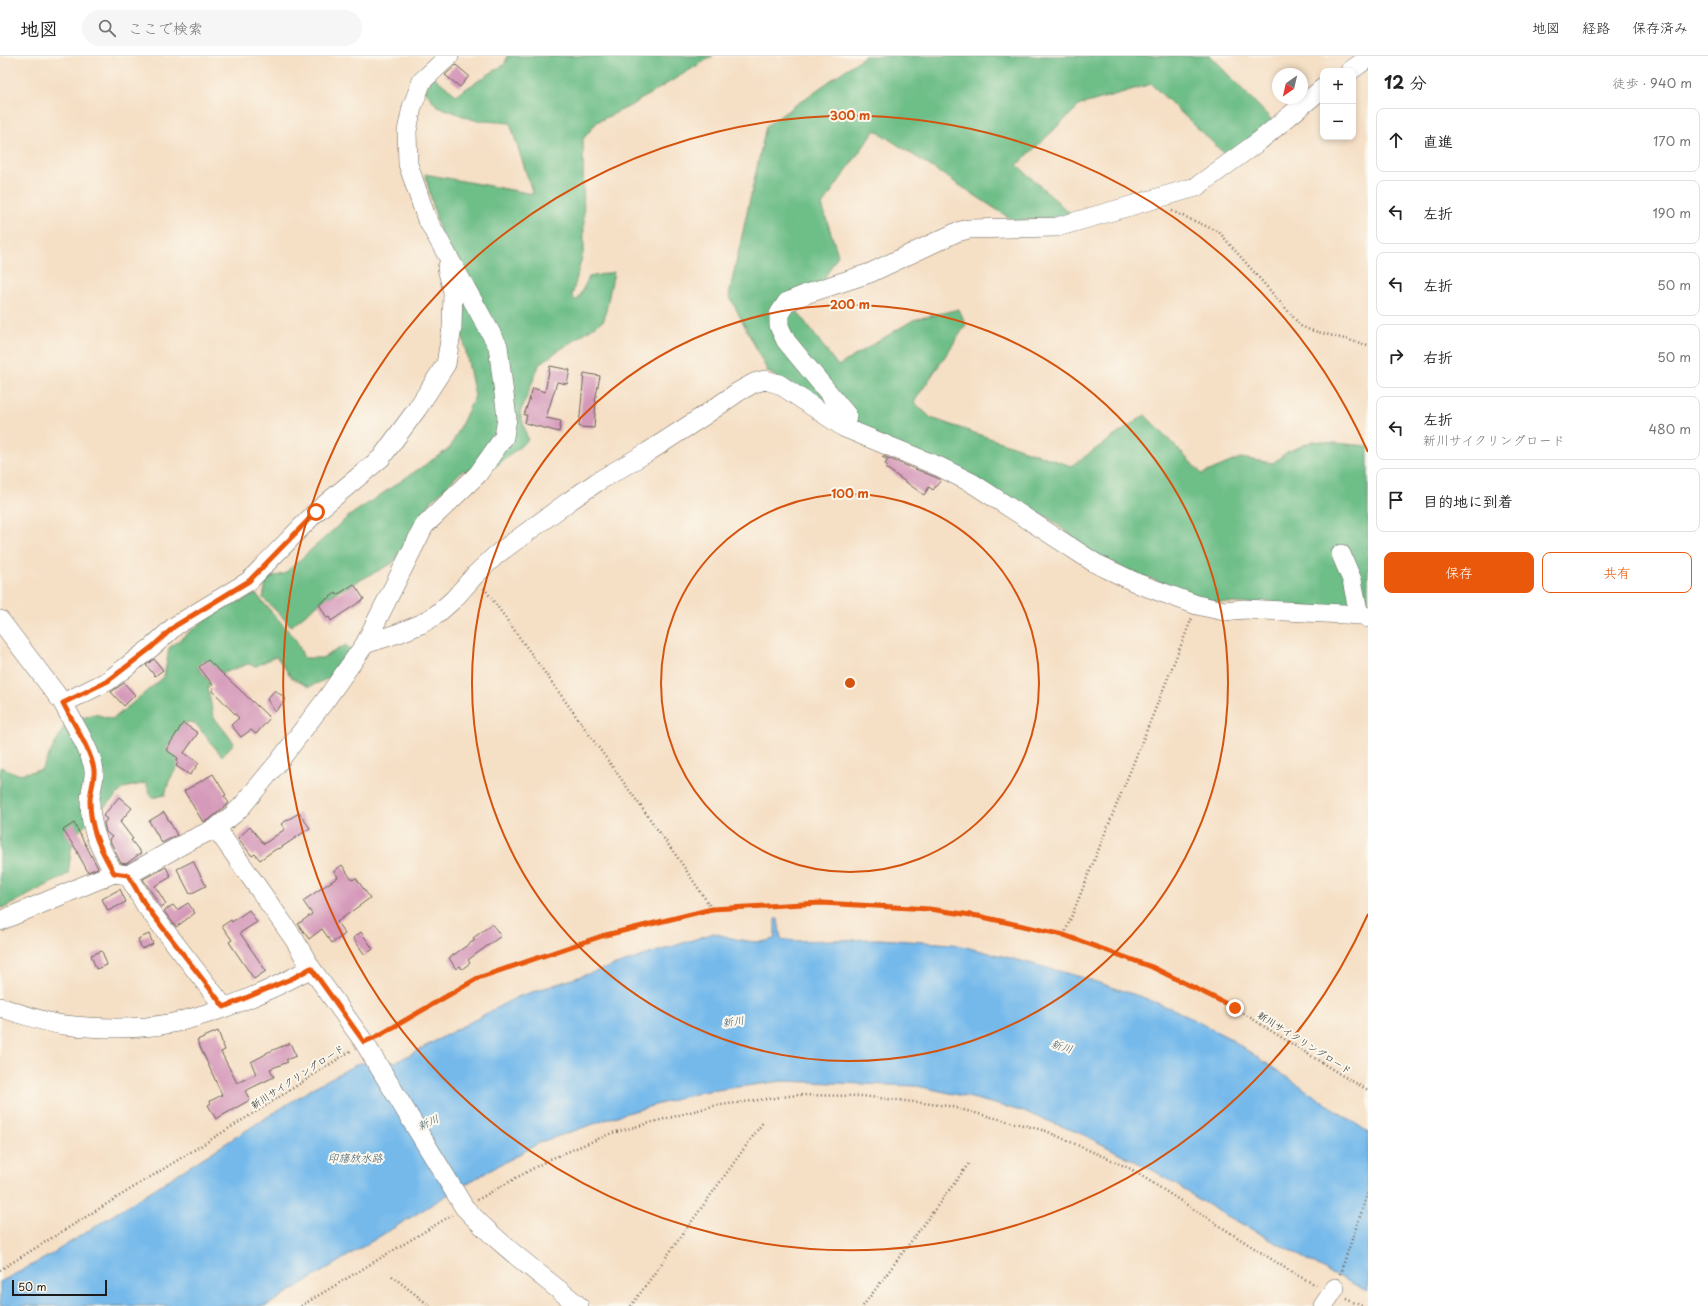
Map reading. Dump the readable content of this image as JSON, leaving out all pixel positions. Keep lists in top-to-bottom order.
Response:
{
  "streets": {
    "path": ["新川サイクリングロード"]
  },
  "water": ["新川", "印旛放水路"],
  "scale_bar": "50 m",
  "north": "bottom left",
  "page": {
    "header": "地図",
    "search": "ここで検索",
    "nav": ["地図", "経路", "保存済み"],
    "heading": ["12 分", "徒歩 · 940 m"],
    "map_buttons": ["+", "−"],
    "list": [
      ["直進", "170 m"],
      ["左折", "190 m"],
      ["左折", "50 m"],
      ["右折", "50 m"],
      ["左折", "新川サイクリングロード", "480 m"],
      "目的地に到着"
    ],
    "buttons": ["保存", "共有"],
    "scale": "50 m"
  },
  "rings": ["300 m", "200 m", "100 m"]
}
